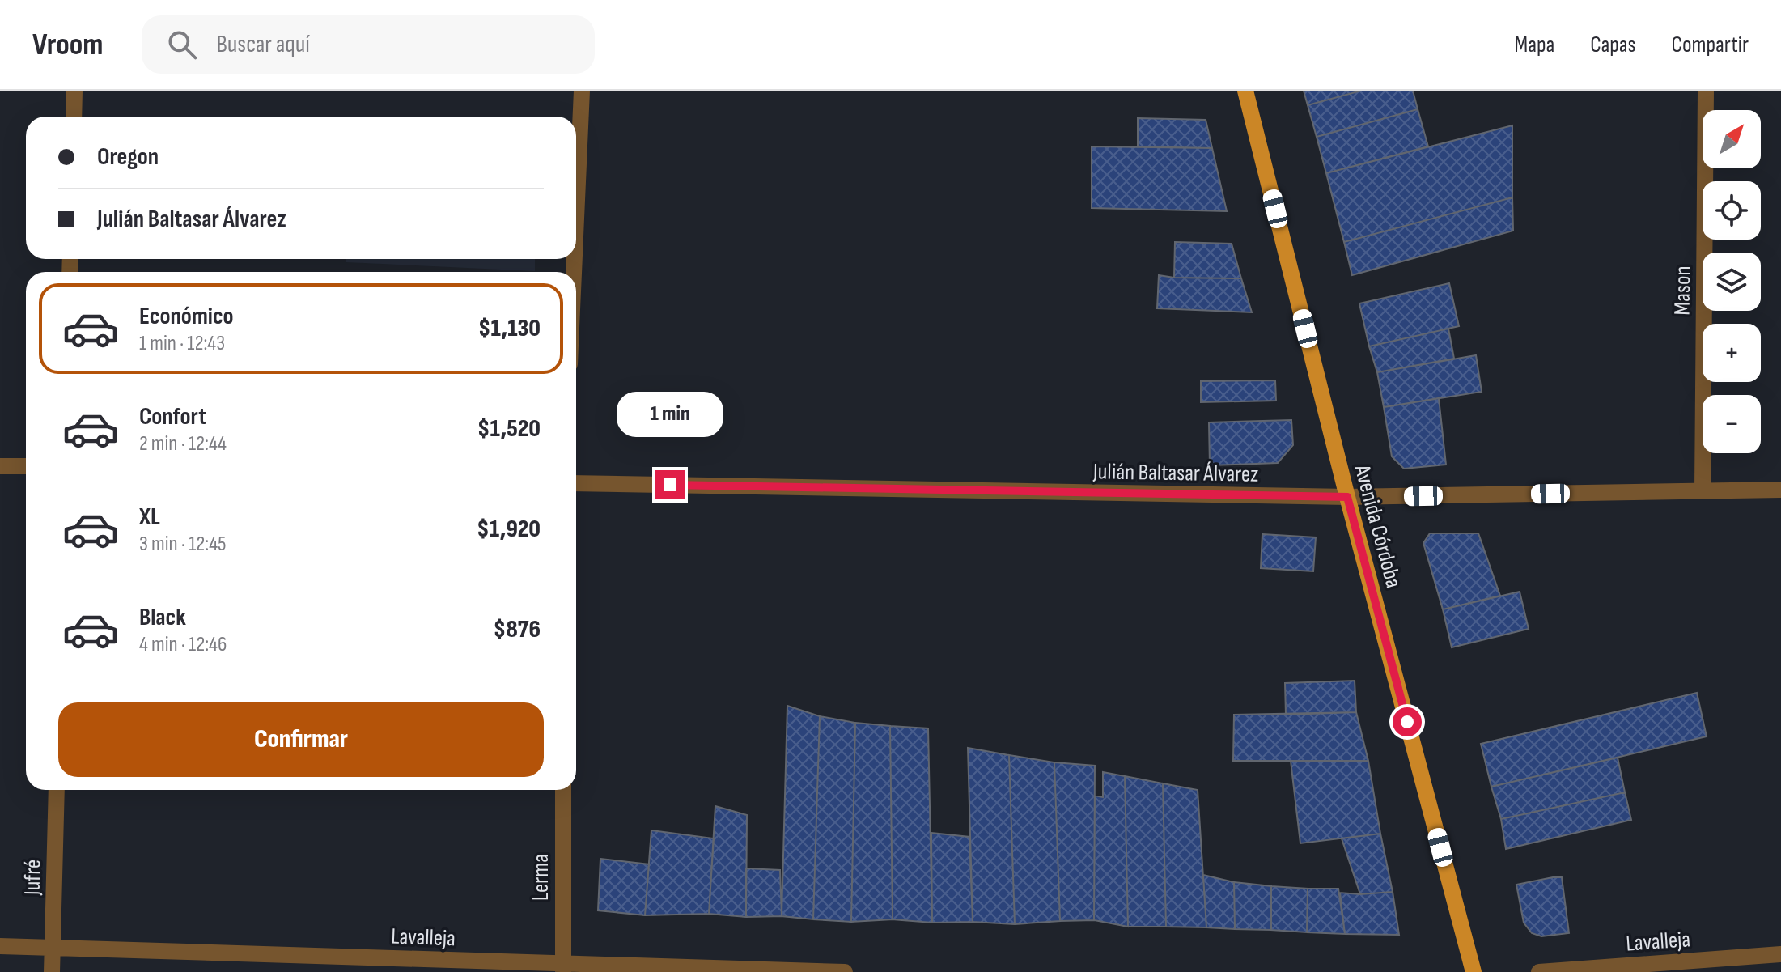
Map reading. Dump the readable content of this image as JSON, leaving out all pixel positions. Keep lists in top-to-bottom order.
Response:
{
  "streets": {
    "main road": ["Avenida Córdoba"],
    "street": [
      "Mason",
      "Julián Baltasar Álvarez",
      "Jufré",
      "Lerma",
      "Lavalleja"
    ]
  },
  "crossings": [
    ["Mason", "Julián Baltasar Álvarez"],
    ["Julián Baltasar Álvarez", "Avenida Córdoba"],
    ["Jufré", "Lavalleja"],
    ["Lerma", "Lavalleja"]
  ],
  "north": "top right",
  "page": {
    "header": "Vroom",
    "search": "Buscar aquí",
    "nav": ["Mapa", "Capas", "Compartir"],
    "map_buttons": ["+", "−"],
    "banner": ["Oregon", "Julián Baltasar Álvarez"],
    "list": [
      {
        "name": "Económico",
        "note": "1 min · 12:43",
        "value": "$1,130"
      },
      {
        "name": "Confort",
        "note": "2 min · 12:44",
        "value": "$1,520"
      },
      {
        "name": "XL",
        "note": "3 min · 12:45",
        "value": "$1,920"
      },
      {
        "name": "Black",
        "note": "4 min · 12:46",
        "value": "$876"
      }
    ],
    "bubble": "1 min",
    "buttons": "Confirmar"
  }
}
